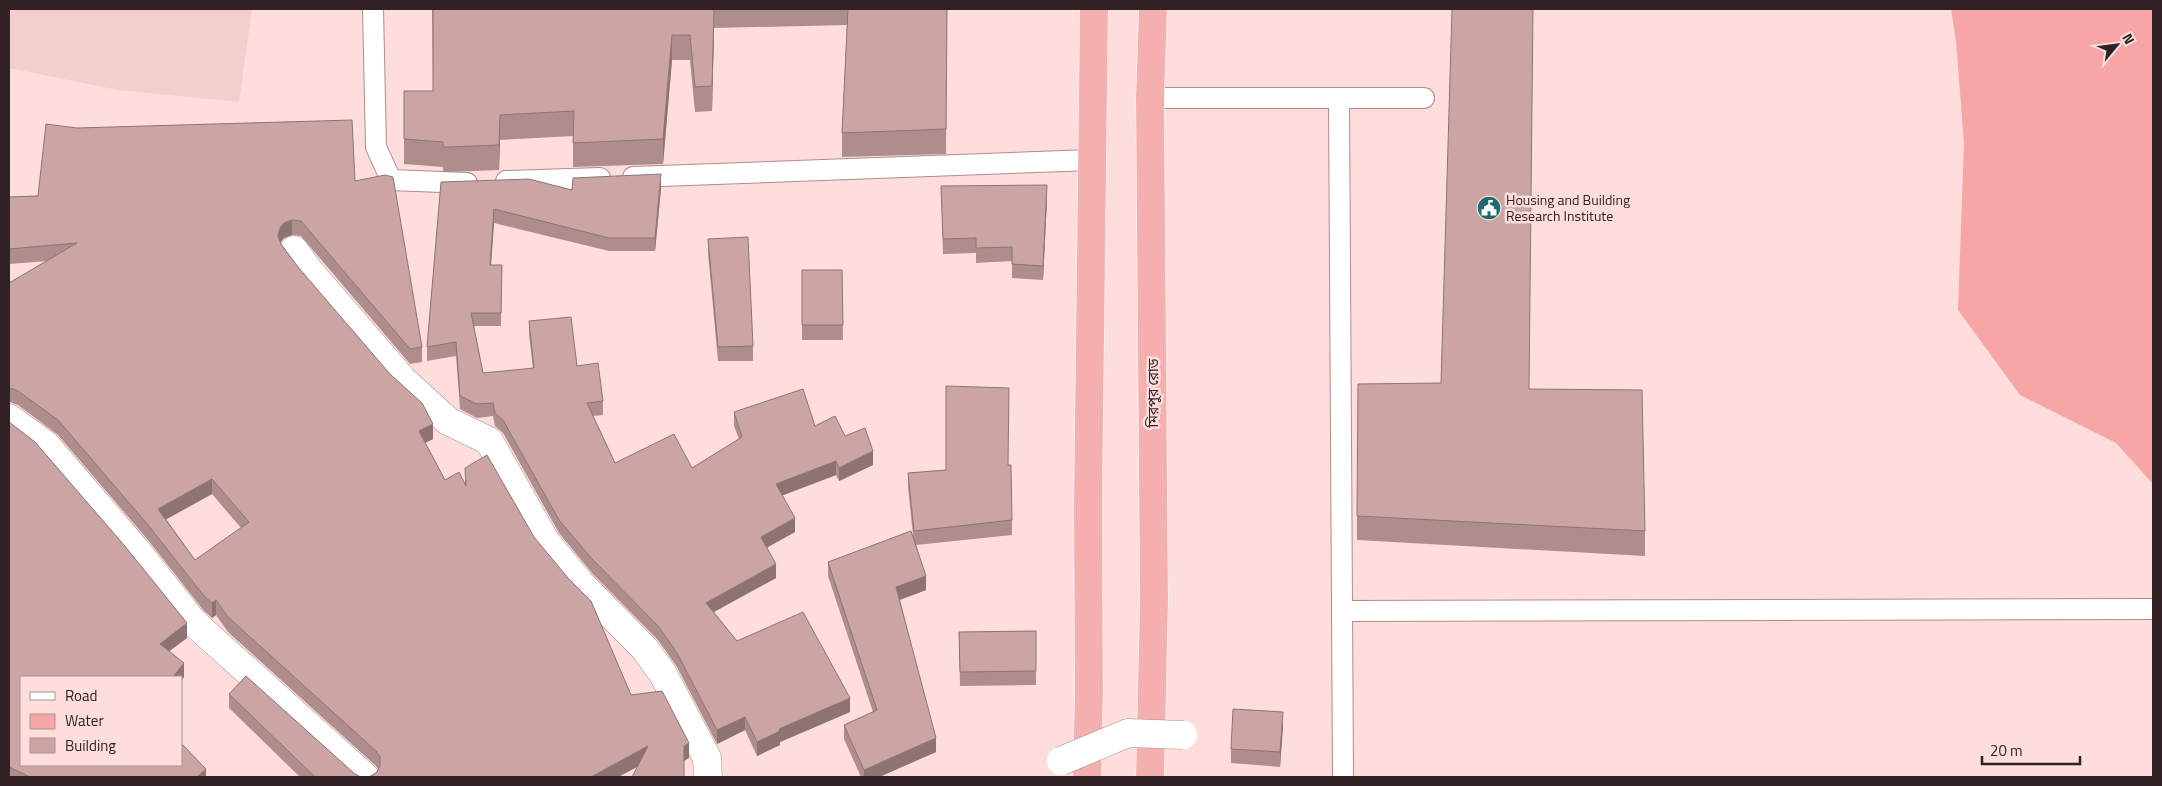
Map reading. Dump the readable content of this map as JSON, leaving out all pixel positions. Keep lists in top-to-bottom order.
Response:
{
  "streets": {
    "highway": ["মিরপুর রোড"]
  },
  "places": {
    "public building": ["Housing and Building Research Institute"]
  },
  "legend": ["Road", "Water", "Building"],
  "scale_bar": "20 m",
  "north": "top right"
}
